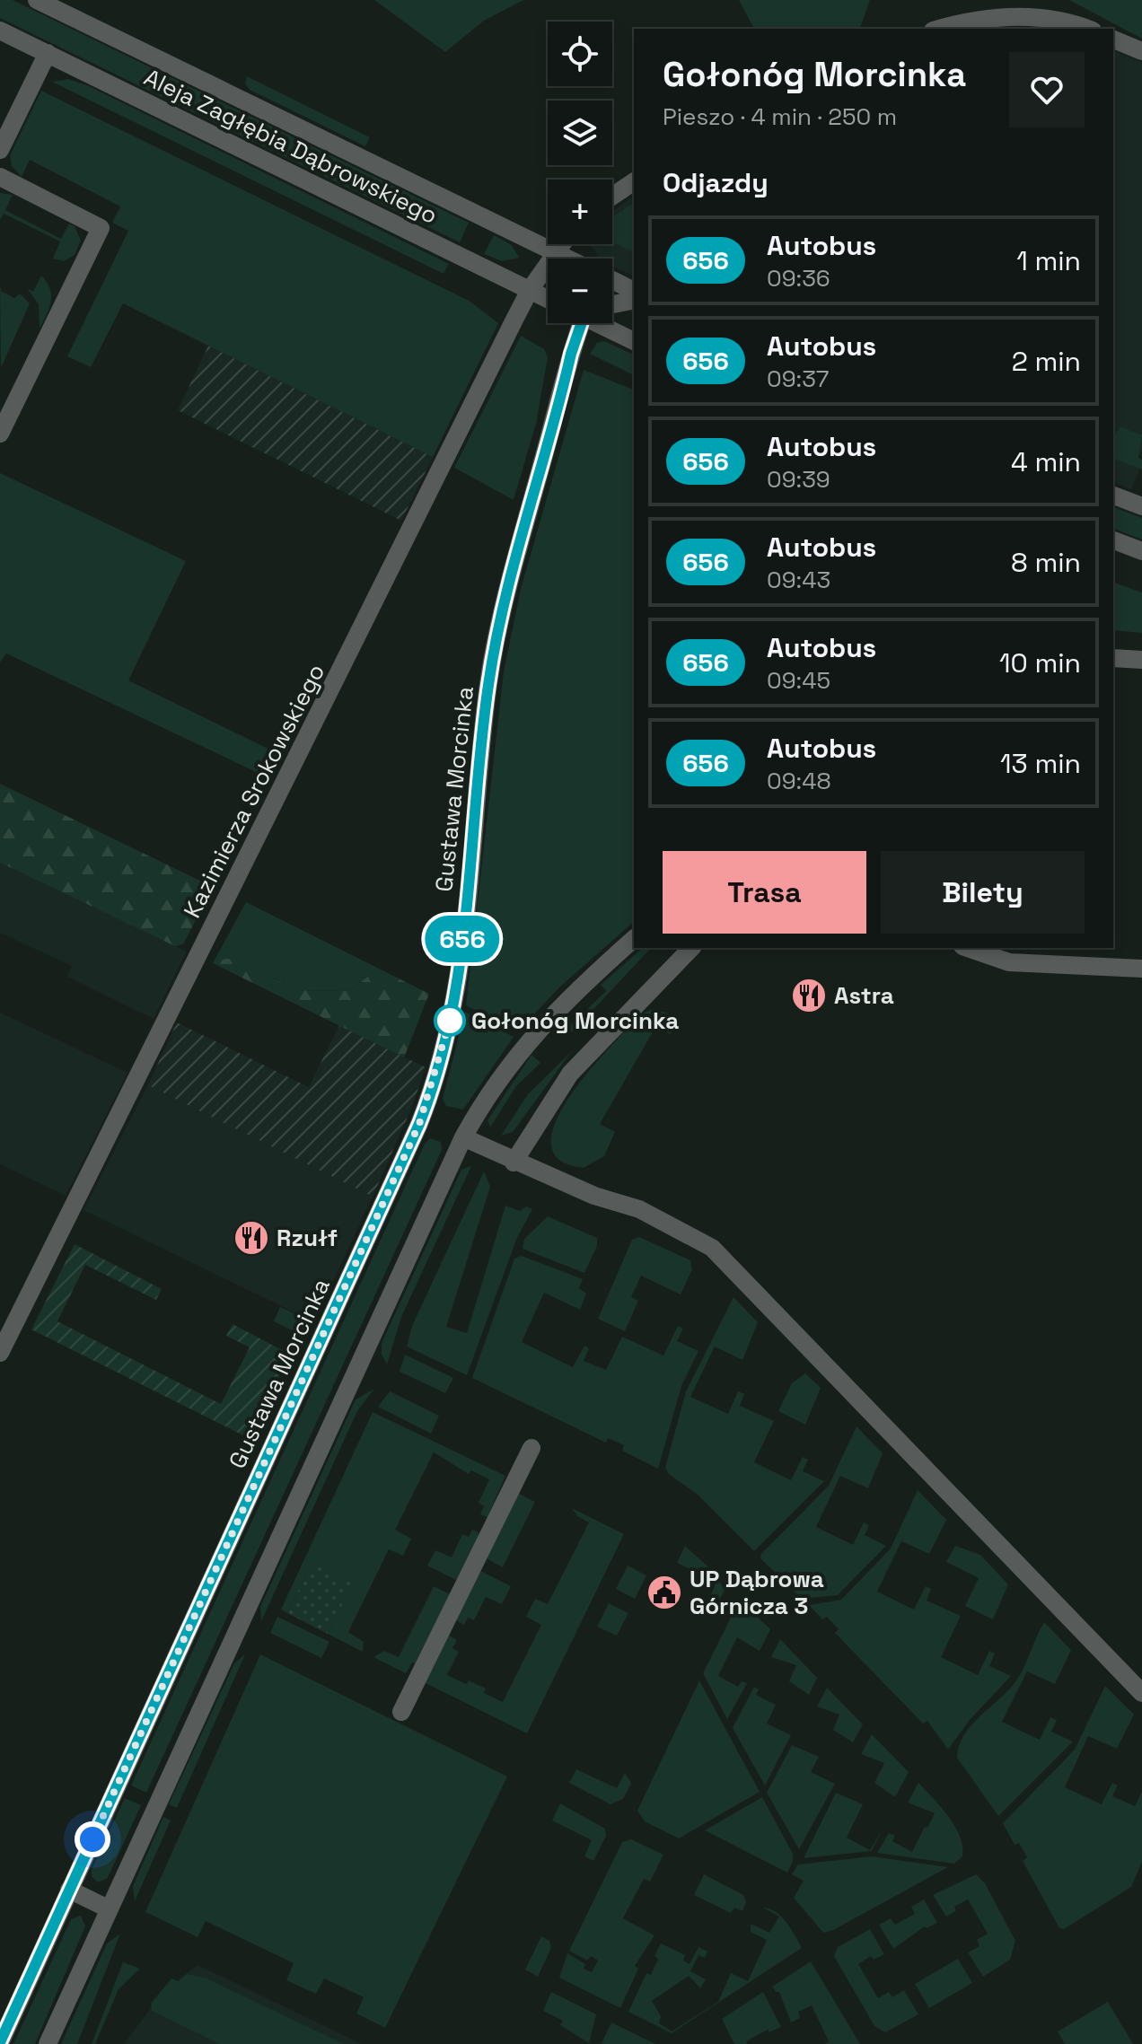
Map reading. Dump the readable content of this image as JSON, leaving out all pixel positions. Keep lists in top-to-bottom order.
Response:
{
  "streets": {
    "street": ["Aleja Zagłębia Dąbrowskiego", "Gustawa Morcinka", "Kazimierza Srokowskiego"]
  },
  "crossings": [
    ["Aleja Zagłębia Dąbrowskiego", "Kazimierza Srokowskiego"]
  ],
  "places": {
    "restaurant": ["Astra", "Rzułf"],
    "other": ["Gołonóg Morcinka"],
    "public building": ["UP Dąbrowa Górnicza 3"]
  },
  "lines": ["bus line 656"],
  "page": {
    "on_map": "656",
    "map_buttons": ["+", "−"],
    "heading": [
      ["Gołonóg Morcinka", "Pieszo · 4 min · 250 m"],
      "Odjazdy"
    ],
    "list": [
      {
        "mark": "656",
        "name": "Autobus",
        "note": "09:36",
        "value": "1 min"
      },
      {
        "mark": "656",
        "name": "Autobus",
        "note": "09:37",
        "value": "2 min"
      },
      {
        "mark": "656",
        "name": "Autobus",
        "note": "09:39",
        "value": "4 min"
      },
      {
        "mark": "656",
        "name": "Autobus",
        "note": "09:43",
        "value": "8 min"
      },
      {
        "mark": "656",
        "name": "Autobus",
        "note": "09:45",
        "value": "10 min"
      },
      {
        "mark": "656",
        "name": "Autobus",
        "note": "09:48",
        "value": "13 min"
      }
    ],
    "buttons": ["Trasa", "Bilety"]
  }
}
